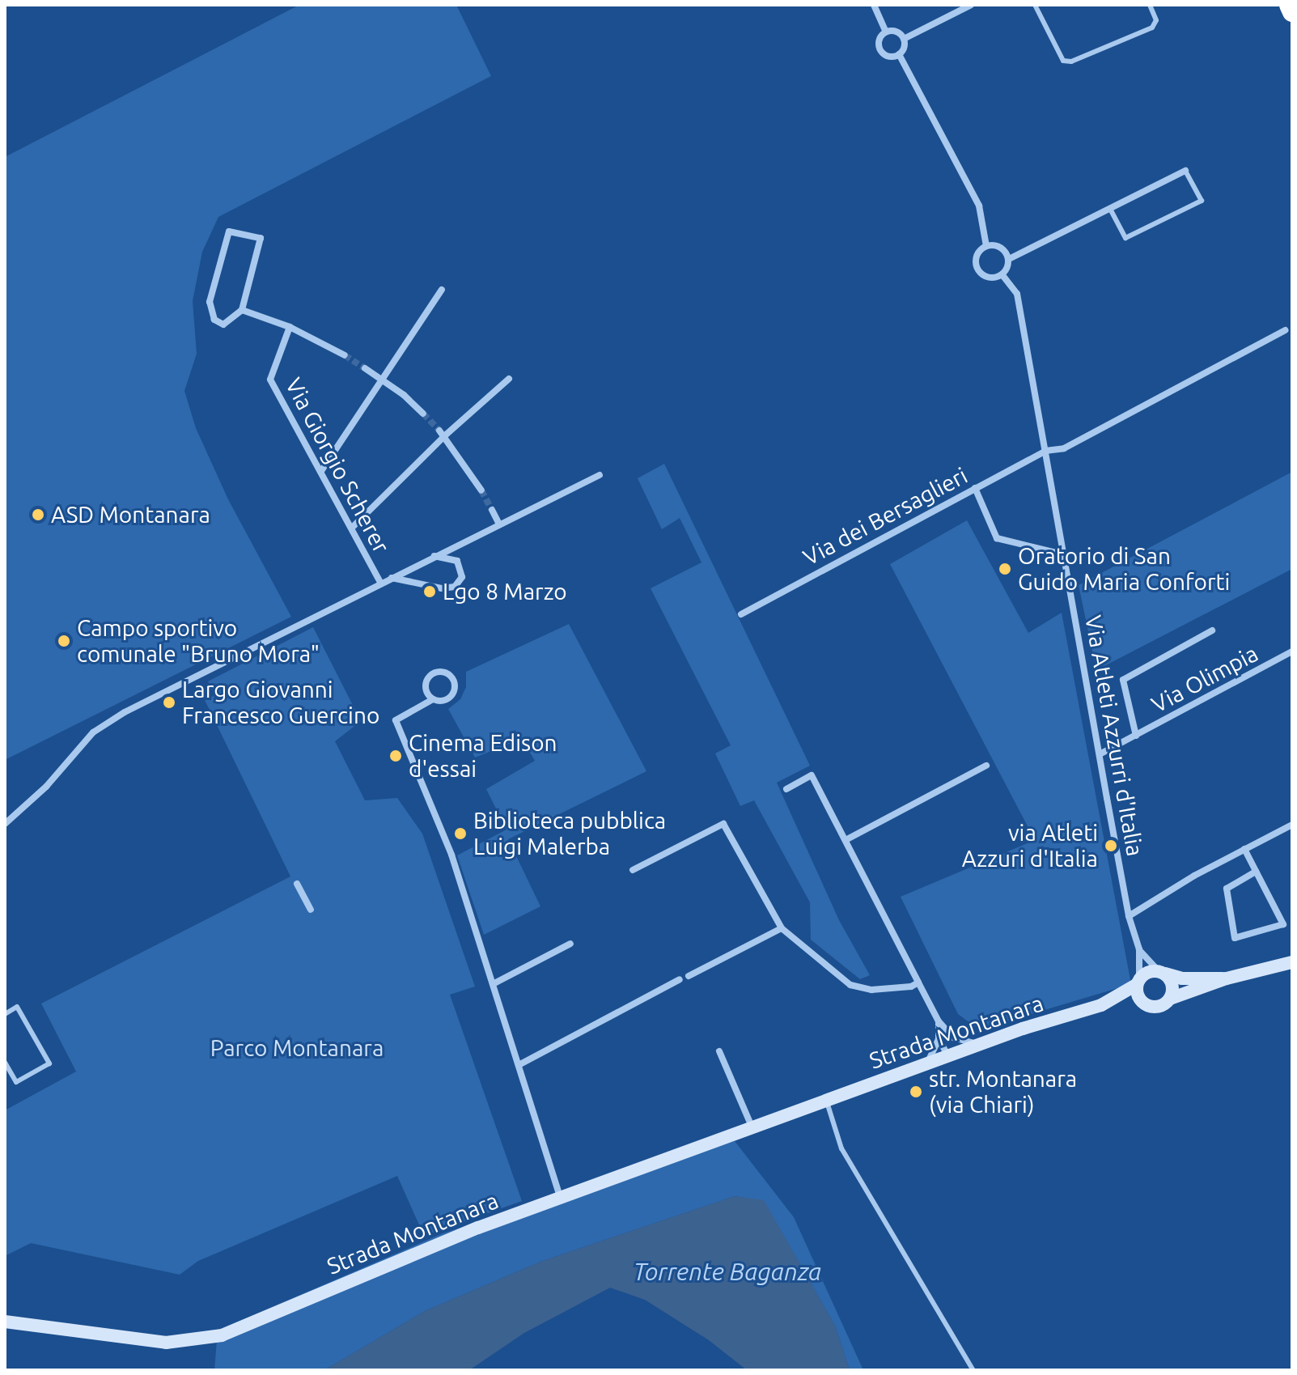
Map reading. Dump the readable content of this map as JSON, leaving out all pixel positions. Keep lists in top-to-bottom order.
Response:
{
  "streets": {
    "street": [
      "Via Giorgio Scherer",
      "Via dei Bersaglieri",
      "Via Olimpia",
      "Via Atleti Azzurri d'Italia",
      "Strada Montanara"
    ]
  },
  "crossings": [
    ["Via dei Bersaglieri", "Via Atleti Azzurri d'Italia"],
    ["Via Olimpia", "Via Atleti Azzurri d'Italia"],
    ["Via Atleti Azzurri d'Italia", "Strada Montanara"]
  ],
  "water": ["Torrente Baganza"],
  "parks": ["Parco Montanara"],
  "places": [
    "ASD Montanara",
    "Oratorio di San Guido Maria Conforti",
    "Lgo 8 Marzo",
    "Campo sportivo comunale \"Bruno Mora\"",
    "Largo Giovanni Francesco Guercino",
    "Cinema Edison d'essai",
    "Biblioteca pubblica Luigi Malerba",
    "via Atleti Azzuri d'Italia",
    "str. Montanara (via Chiari)"
  ]
}
